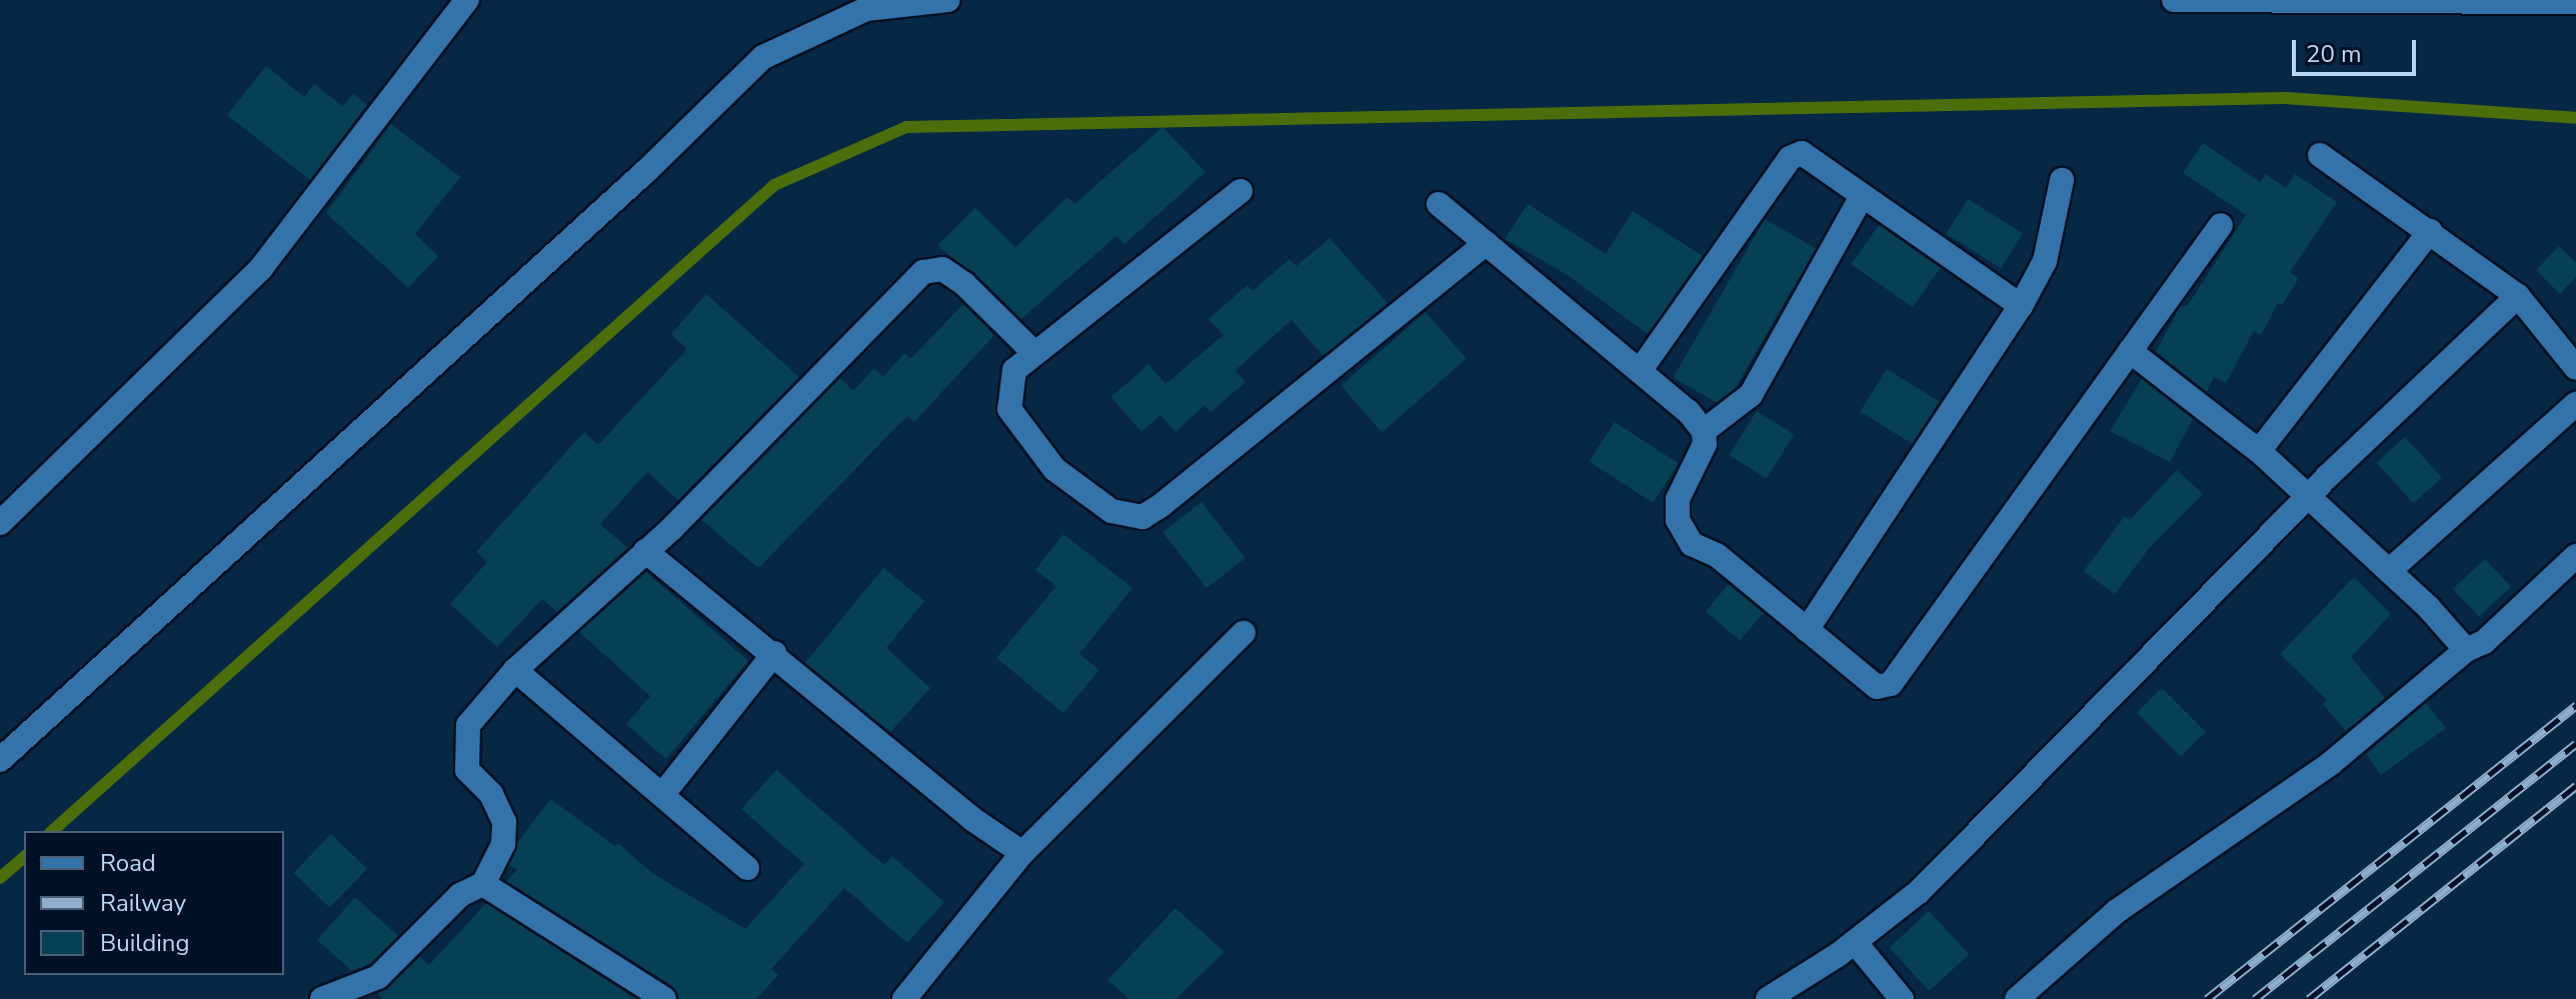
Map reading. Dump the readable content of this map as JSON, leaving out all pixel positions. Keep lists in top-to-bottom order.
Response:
{
  "legend": ["Road", "Railway", "Building"],
  "scale_bar": "20 m"
}
